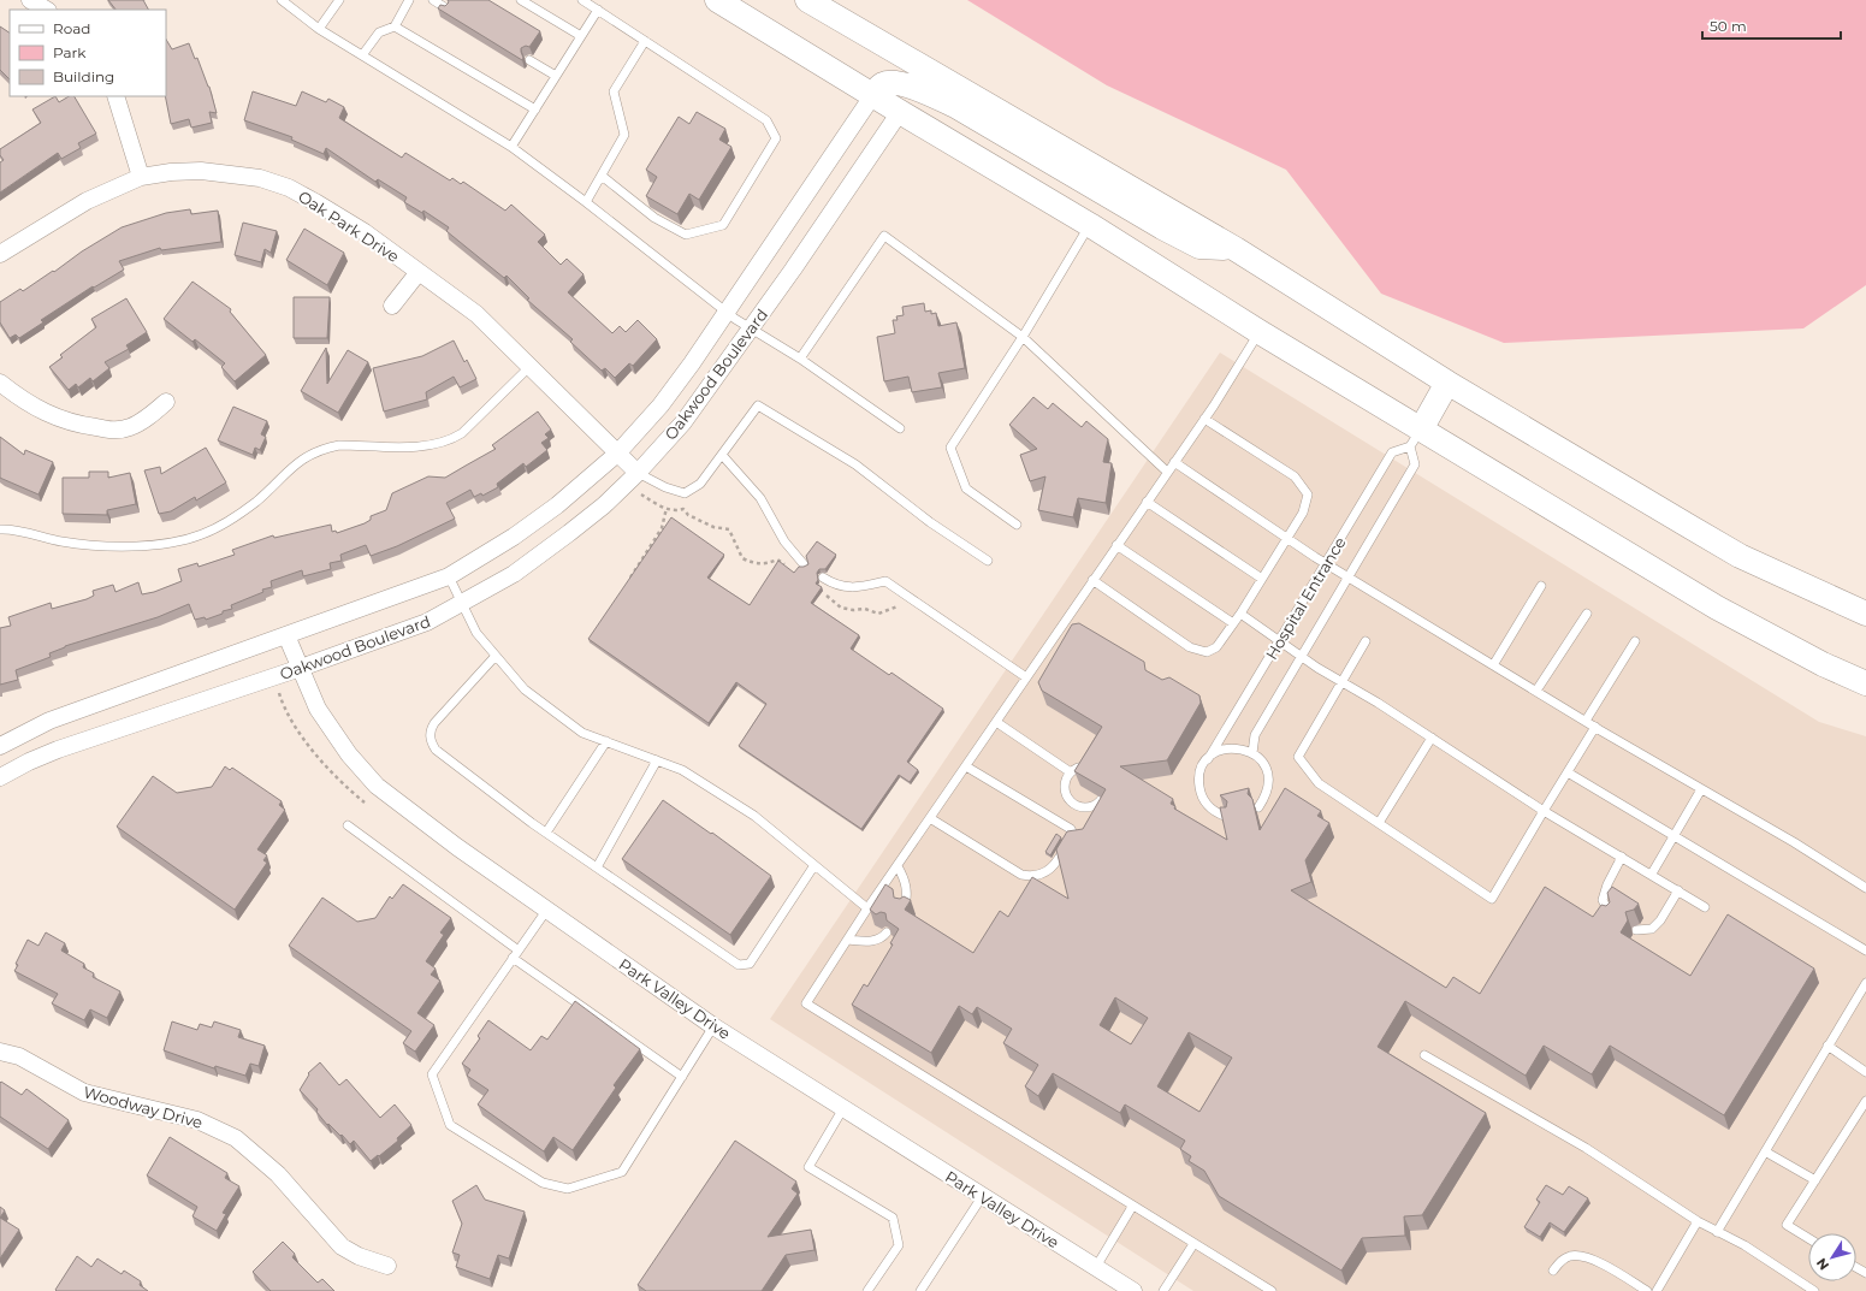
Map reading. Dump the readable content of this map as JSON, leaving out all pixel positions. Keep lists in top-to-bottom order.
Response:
{
  "streets": {
    "street": [
      "Oak Park Drive",
      "Oakwood Boulevard",
      "Park Valley Drive",
      "Woodway Drive"
    ],
    "lane": ["Hospital Entrance"]
  },
  "crossings": [
    ["Oak Park Drive", "Oakwood Boulevard"],
    ["Oakwood Boulevard", "Park Valley Drive"]
  ],
  "legend": ["Road", "Park", "Building"],
  "scale_bar": "50 m",
  "north": "bottom left"
}
